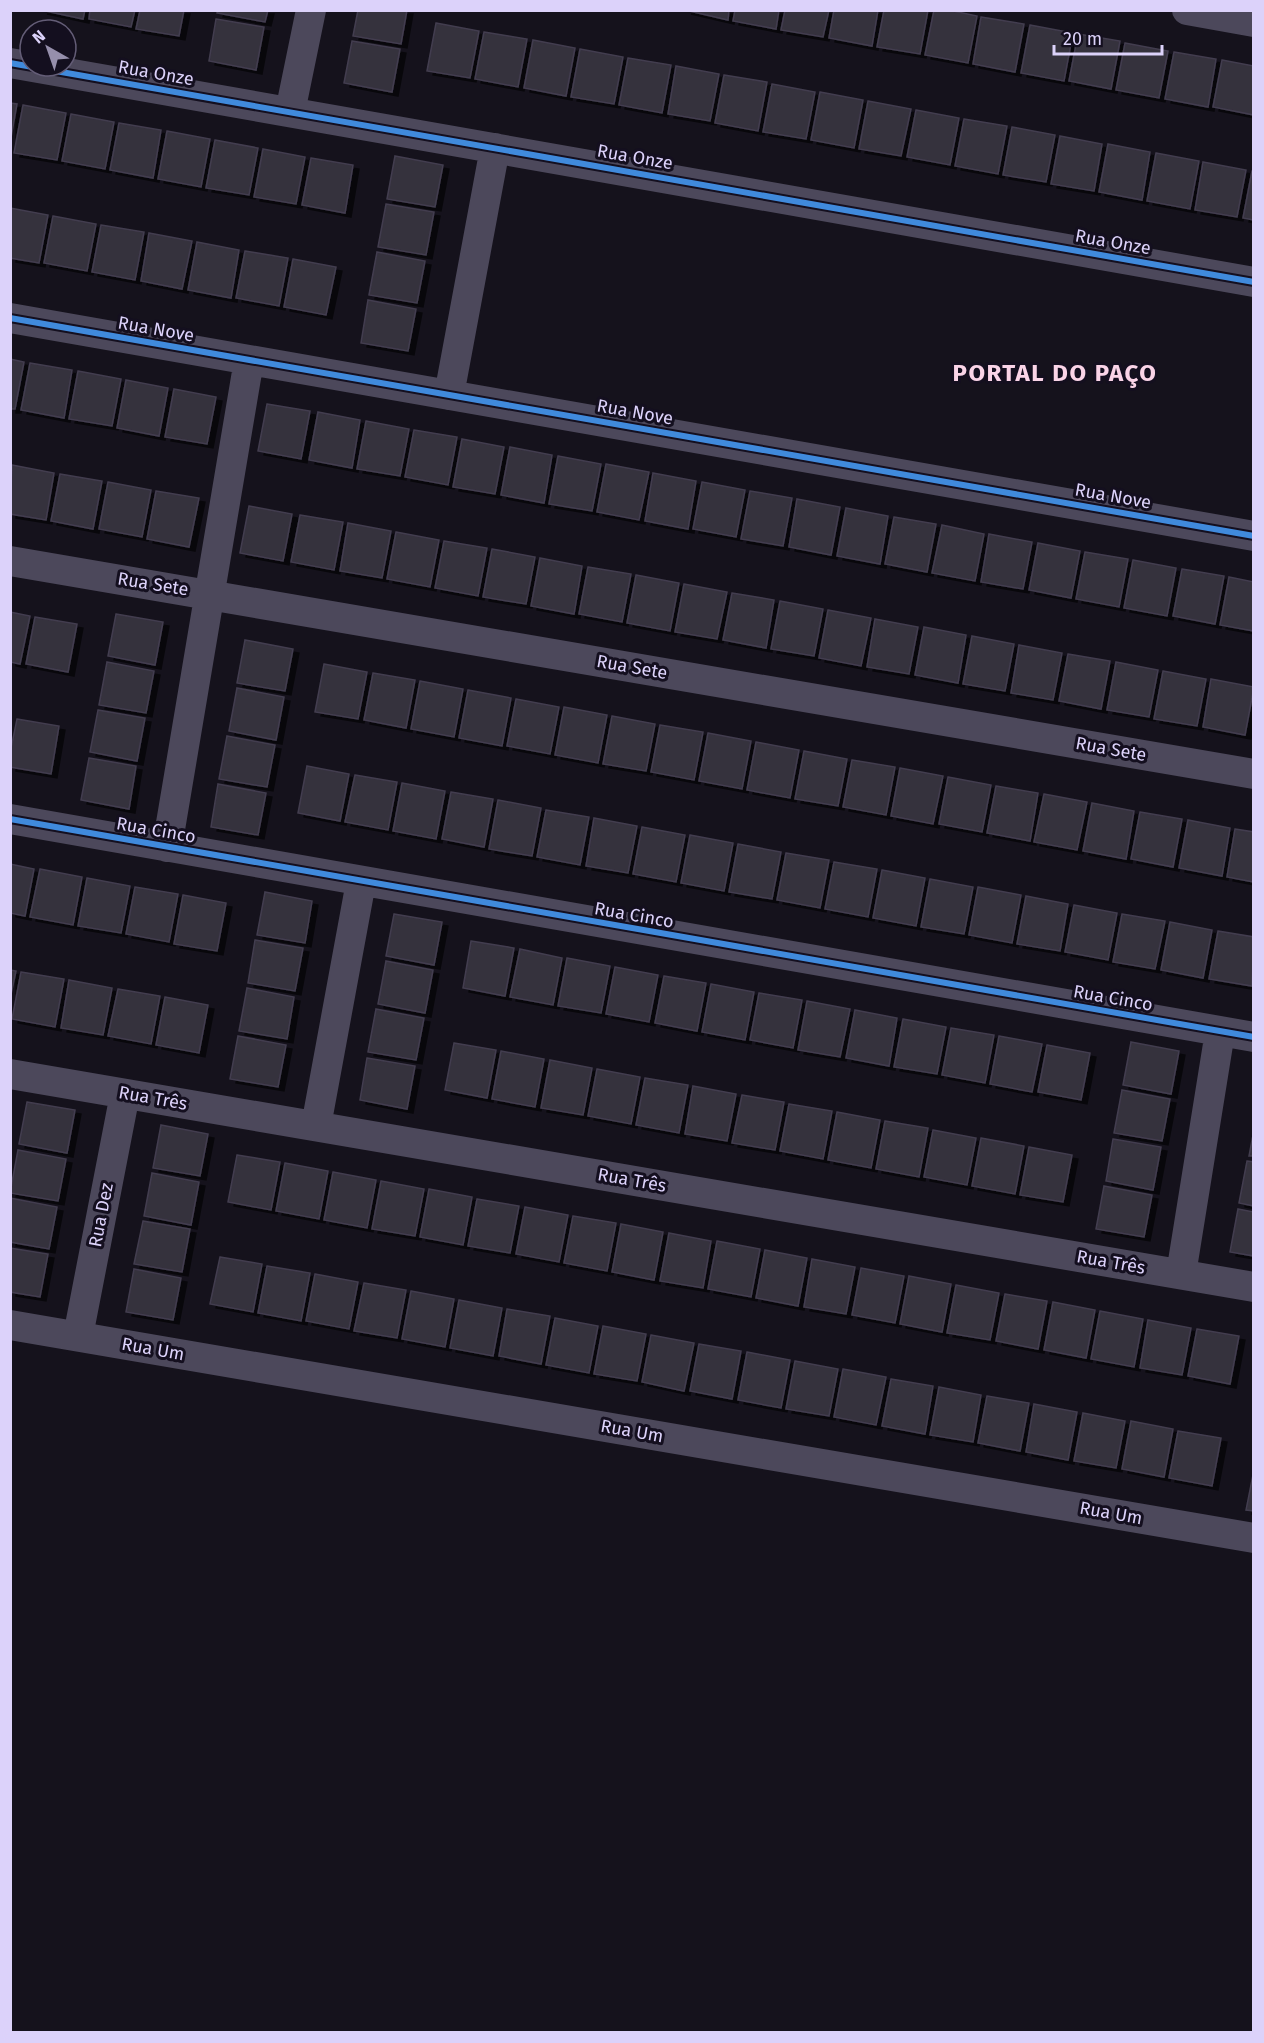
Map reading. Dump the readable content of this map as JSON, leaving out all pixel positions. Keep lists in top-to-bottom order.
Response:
{
  "streets": {
    "street": [
      "Rua Onze",
      "Rua Nove",
      "Rua Sete",
      "Rua Cinco",
      "Rua Três",
      "Rua Dez",
      "Rua Um"
    ]
  },
  "crossings": [
    ["Rua Três", "Rua Dez"],
    ["Rua Dez", "Rua Um"]
  ],
  "districts": ["PORTAL DO PAÇO"],
  "scale_bar": "20 m",
  "north": "top left"
}
